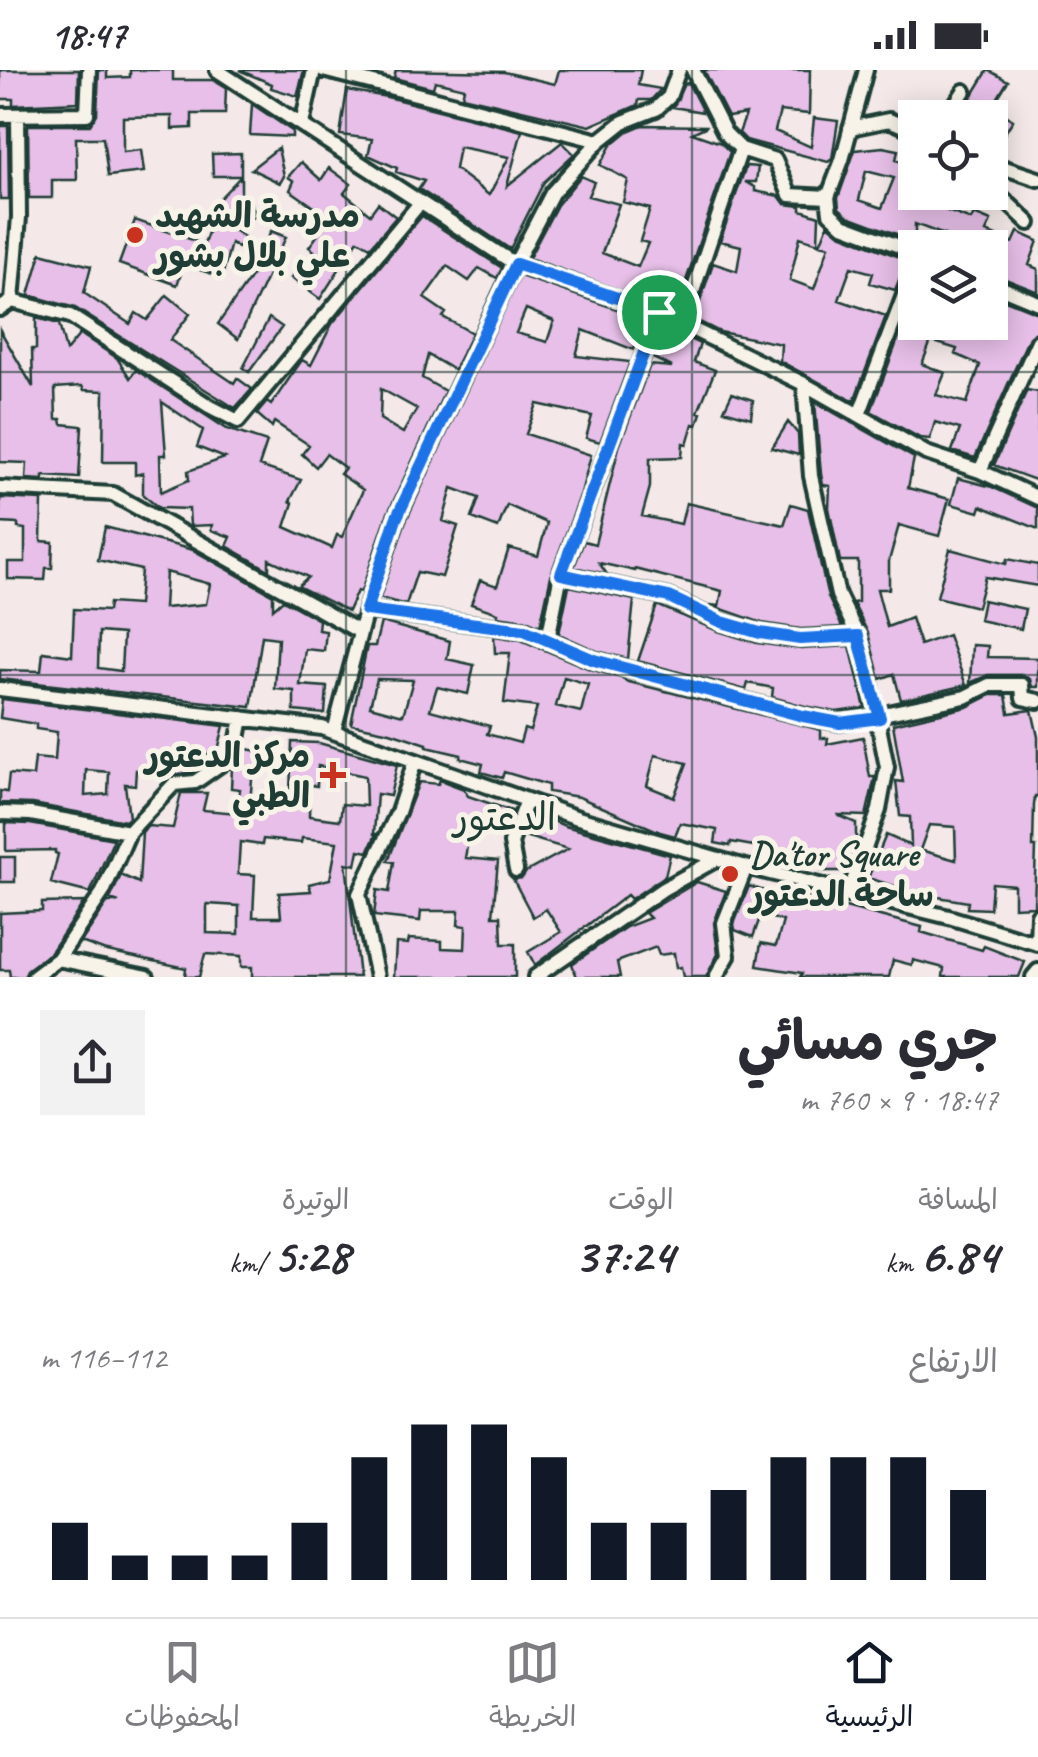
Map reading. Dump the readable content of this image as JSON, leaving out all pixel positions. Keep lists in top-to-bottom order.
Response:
{
  "districts": ["الدعتور"],
  "places": {
    "other": ["مدرسة الشهيد علي بلال بشور", "Da'tor Square ساحة الدعتور"],
    "health": ["مركز الدعتور الطبي"]
  },
  "page": {
    "status": "18:47",
    "heading": ["جري مسائي", "18:47 · 9 × 760 m"],
    "stats": [
      ["المسافة", "6.84 km"],
      ["الوقت", "37:24"],
      ["الوتيرة", "5:28 /km"]
    ],
    "chart": ["الارتفاع", "112–116 m"],
    "tabs": ["الرئيسية", "الخريطة", "المحفوظات"]
  }
}
